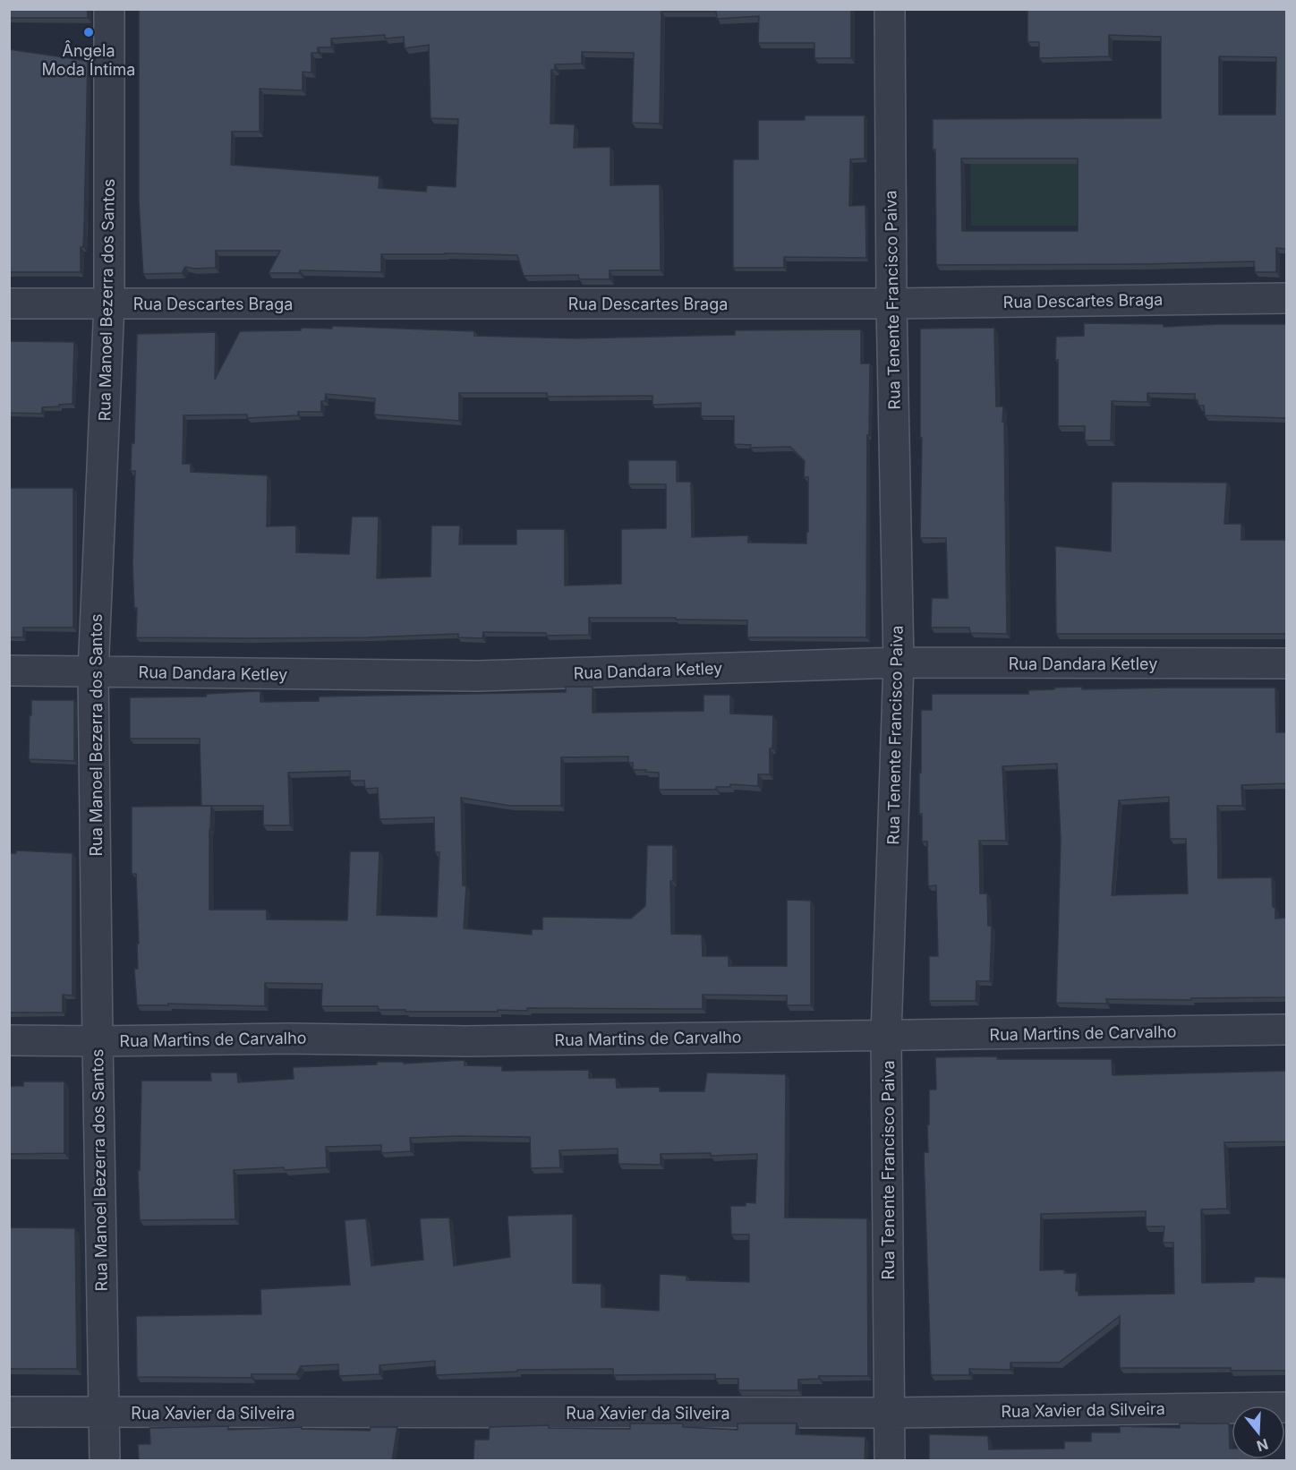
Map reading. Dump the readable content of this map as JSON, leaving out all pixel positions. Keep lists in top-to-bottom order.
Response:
{
  "streets": {
    "street": [
      "Rua Manoel Bezerra dos Santos",
      "Rua Tenente Francisco Paiva",
      "Rua Descartes Braga",
      "Rua Dandara Ketley",
      "Rua Martins de Carvalho",
      "Rua Xavier da Silveira"
    ]
  },
  "crossings": [
    ["Rua Manoel Bezerra dos Santos", "Rua Descartes Braga"],
    ["Rua Manoel Bezerra dos Santos", "Rua Dandara Ketley"],
    ["Rua Manoel Bezerra dos Santos", "Rua Martins de Carvalho"],
    ["Rua Manoel Bezerra dos Santos", "Rua Xavier da Silveira"],
    ["Rua Tenente Francisco Paiva", "Rua Descartes Braga"],
    ["Rua Tenente Francisco Paiva", "Rua Dandara Ketley"],
    ["Rua Tenente Francisco Paiva", "Rua Martins de Carvalho"],
    ["Rua Tenente Francisco Paiva", "Rua Xavier da Silveira"]
  ],
  "places": ["Ângela Moda Íntima"],
  "north": "bottom"
}
